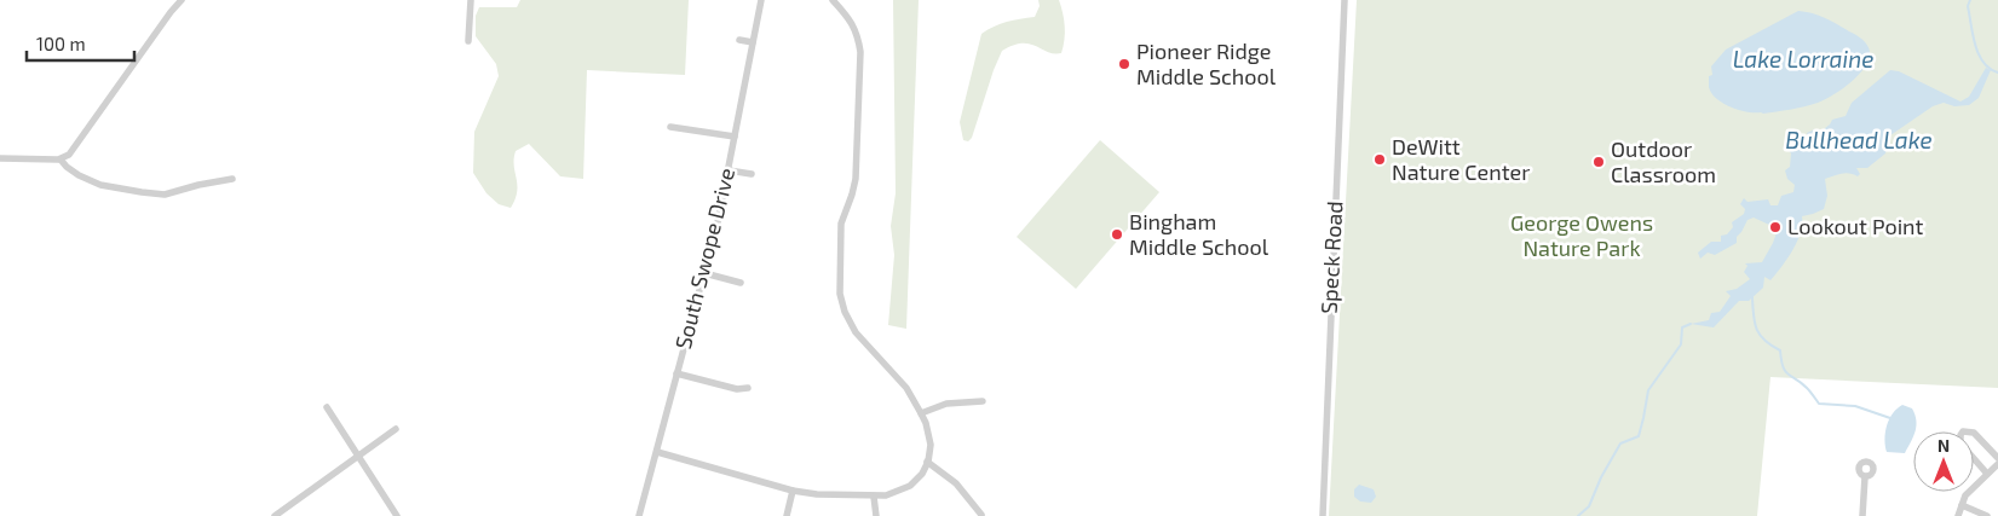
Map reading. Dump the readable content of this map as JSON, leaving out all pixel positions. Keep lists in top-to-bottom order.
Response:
{
  "streets": {
    "street": ["Speck Road", "South Swope Drive"]
  },
  "water": ["Lake Lorraine", "Bullhead Lake"],
  "parks": ["George Owens Nature Park"],
  "places": [
    "Pioneer Ridge Middle School",
    "DeWitt Nature Center",
    "Outdoor Classroom",
    "Lookout Point",
    "Bingham Middle School"
  ],
  "scale_bar": "100 m",
  "north": "top"
}
